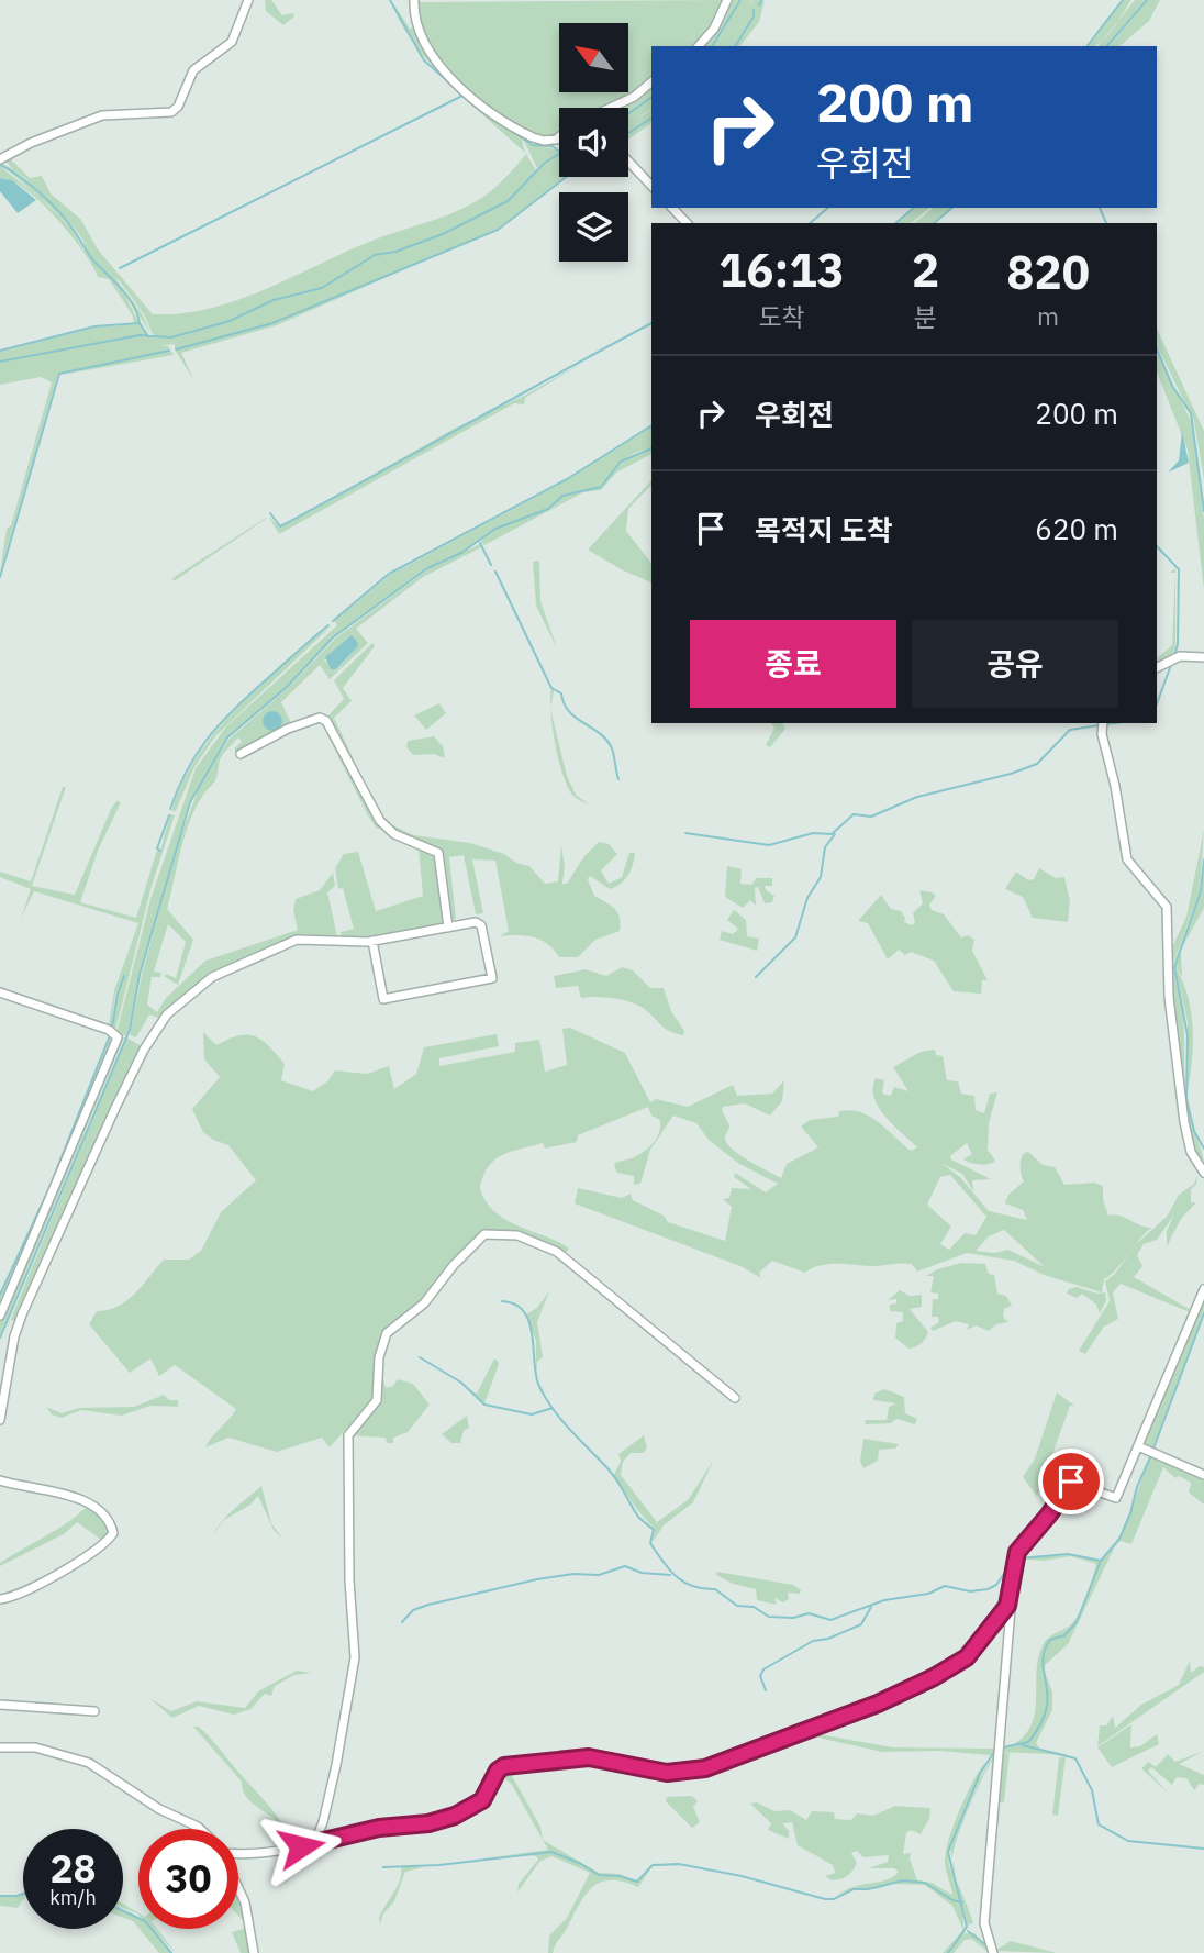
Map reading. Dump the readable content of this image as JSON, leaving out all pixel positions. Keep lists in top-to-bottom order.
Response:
{
  "north": "top left",
  "page": {
    "turn": ["200 m", "우회전"],
    "eta": [
      "16:13",
      "도착",
      "2",
      "분",
      "820",
      "m"
    ],
    "list": [
      {
        "name": "우회전",
        "value": "200 m"
      },
      {
        "name": "목적지 도착",
        "value": "620 m"
      }
    ],
    "buttons": ["종료", "공유"],
    "speed": "28 km/h",
    "limit": "30"
  }
}
